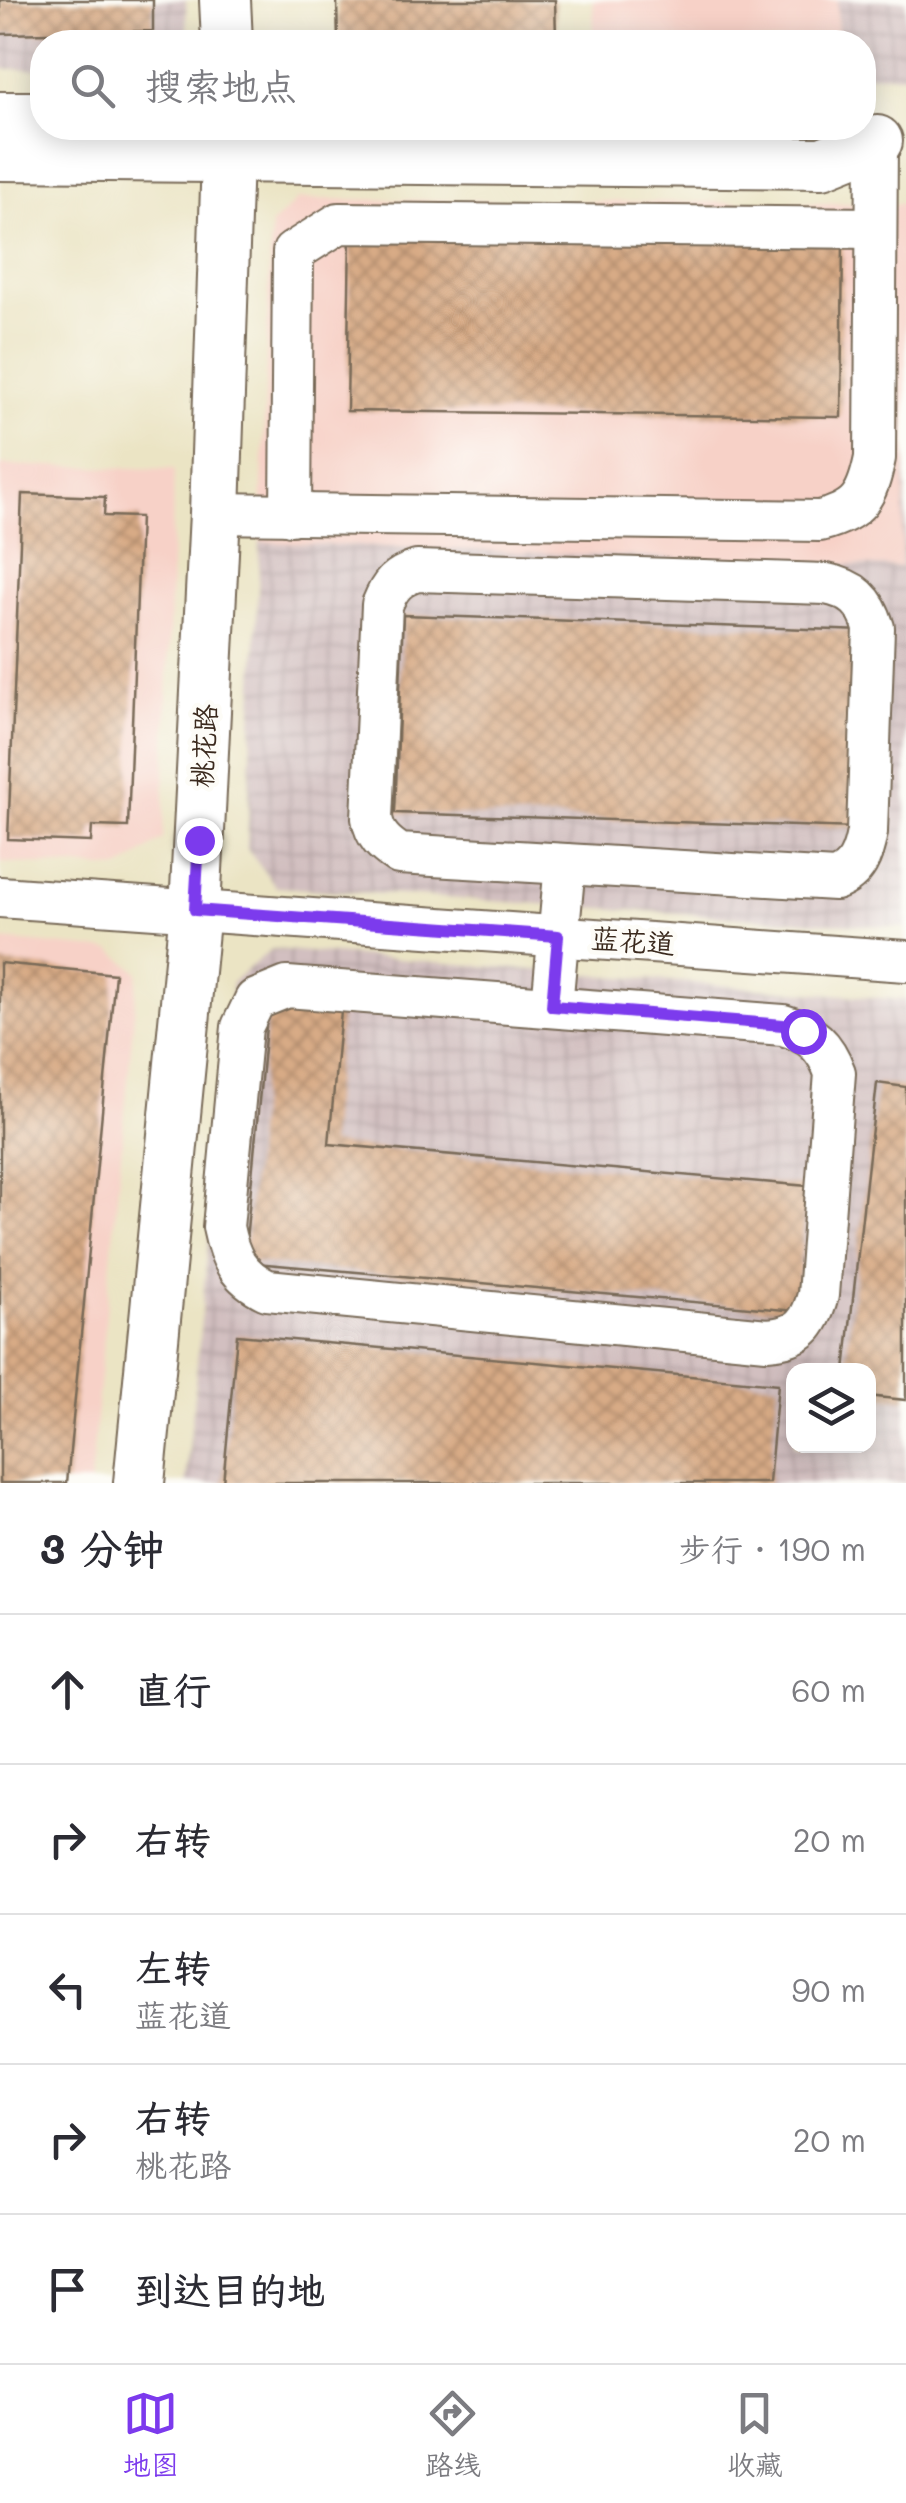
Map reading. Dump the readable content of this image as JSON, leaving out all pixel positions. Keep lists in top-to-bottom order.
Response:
{
  "streets": {
    "main road": ["桃花路"],
    "street": ["蓝花道"]
  },
  "crossings": [
    ["桃花路", "蓝花道"]
  ],
  "page": {
    "search": "搜索地点",
    "heading": ["3 分钟", "步行 · 190 m"],
    "list": [
      ["直行", "60 m"],
      ["右转", "20 m"],
      ["左转", "蓝花道", "90 m"],
      ["右转", "桃花路", "20 m"],
      "到达目的地"
    ],
    "nav": ["地图", "路线", "收藏"]
  }
}
